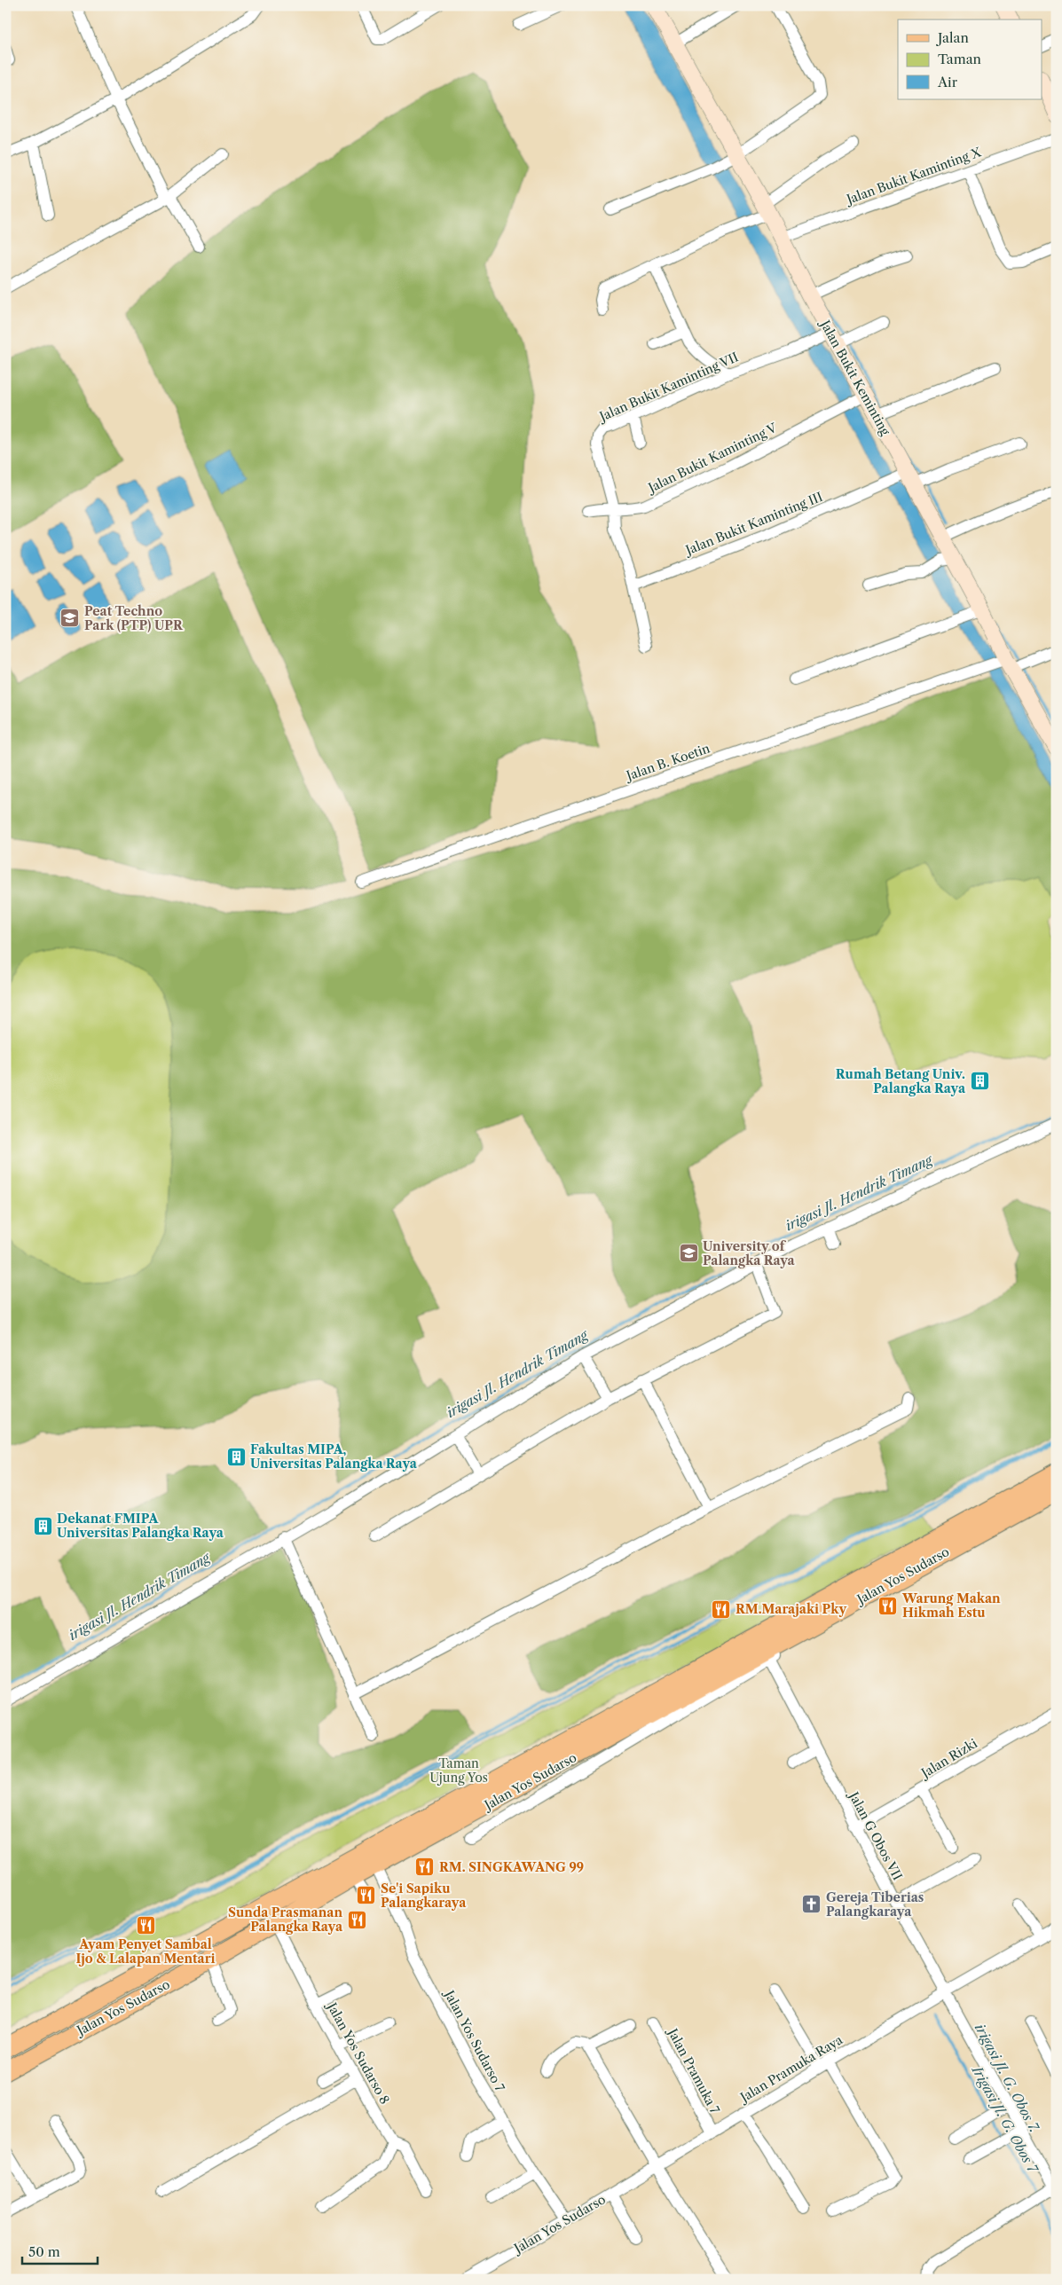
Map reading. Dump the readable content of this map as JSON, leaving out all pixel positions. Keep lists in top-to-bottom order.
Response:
{
  "streets": {
    "main road": ["Jalan Bukit Keminting", "Jalan Yos Sudarso"],
    "street": [
      "Jalan Bukit Kaminting X",
      "Jalan Bukit Kaminting VII",
      "Jalan Bukit Kaminting V",
      "Jalan Bukit Kaminting III",
      "Jalan B. Koetin",
      "Jalan Rizki",
      "Jalan G Obos VII",
      "Jalan Yos Sudarso 7",
      "Jalan Yos Sudarso 8",
      "Jalan Pramuka Raya",
      "Jalan Pramuka 7"
    ]
  },
  "crossings": [
    ["Jalan Bukit Kaminting X", "Jalan Bukit Keminting"],
    ["Jalan Bukit Keminting", "Jalan Bukit Kaminting VII"],
    ["Jalan Bukit Keminting", "Jalan Bukit Kaminting V"],
    ["Jalan Bukit Keminting", "Jalan Bukit Kaminting III"],
    ["Jalan Bukit Keminting", "Jalan B. Koetin"],
    ["Jalan Bukit Kaminting VII", "Jalan Bukit Kaminting V"],
    ["Jalan Bukit Kaminting VII", "Jalan Bukit Kaminting III"],
    ["Jalan Yos Sudarso", "Jalan G Obos VII"],
    ["Jalan Yos Sudarso", "Jalan Yos Sudarso 7"],
    ["Jalan Yos Sudarso", "Jalan Yos Sudarso 8"],
    ["Jalan Yos Sudarso", "Jalan Pramuka Raya"],
    ["Jalan Rizki", "Jalan G Obos VII"],
    ["Jalan G Obos VII", "Jalan Pramuka Raya"],
    ["Jalan Pramuka Raya", "Jalan Pramuka 7"]
  ],
  "water": ["irigasi Jl. Hendrik Timang", "irigasi Jl. G. Obos 7.", "Irigasi Jl. G. Obos 7"],
  "parks": ["Taman Ujung Yos"],
  "places": {
    "school or university": ["Peat Techno Park (PTP) UPR", "University of Palangka Raya"],
    "building": ["Rumah Betang Univ. Palangka Raya", "Fakultas MIPA, Universitas Palangka Raya", "Dekanat FMIPA Universitas Palangka Raya"],
    "restaurant": [
      "Warung Makan Hikmah Estu",
      "RM.Marajaki Pky",
      "RM. SINGKAWANG 99",
      "Se'i Sapiku Palangkaraya",
      "Sunda Prasmanan Palangka Raya",
      "Ayam Penyet Sambal Ijo & Lalapan Mentari"
    ],
    "church": ["Gereja Tiberias Palangkaraya"]
  },
  "legend": ["Jalan", "Taman", "Air"],
  "scale_bar": "50 m"
}
